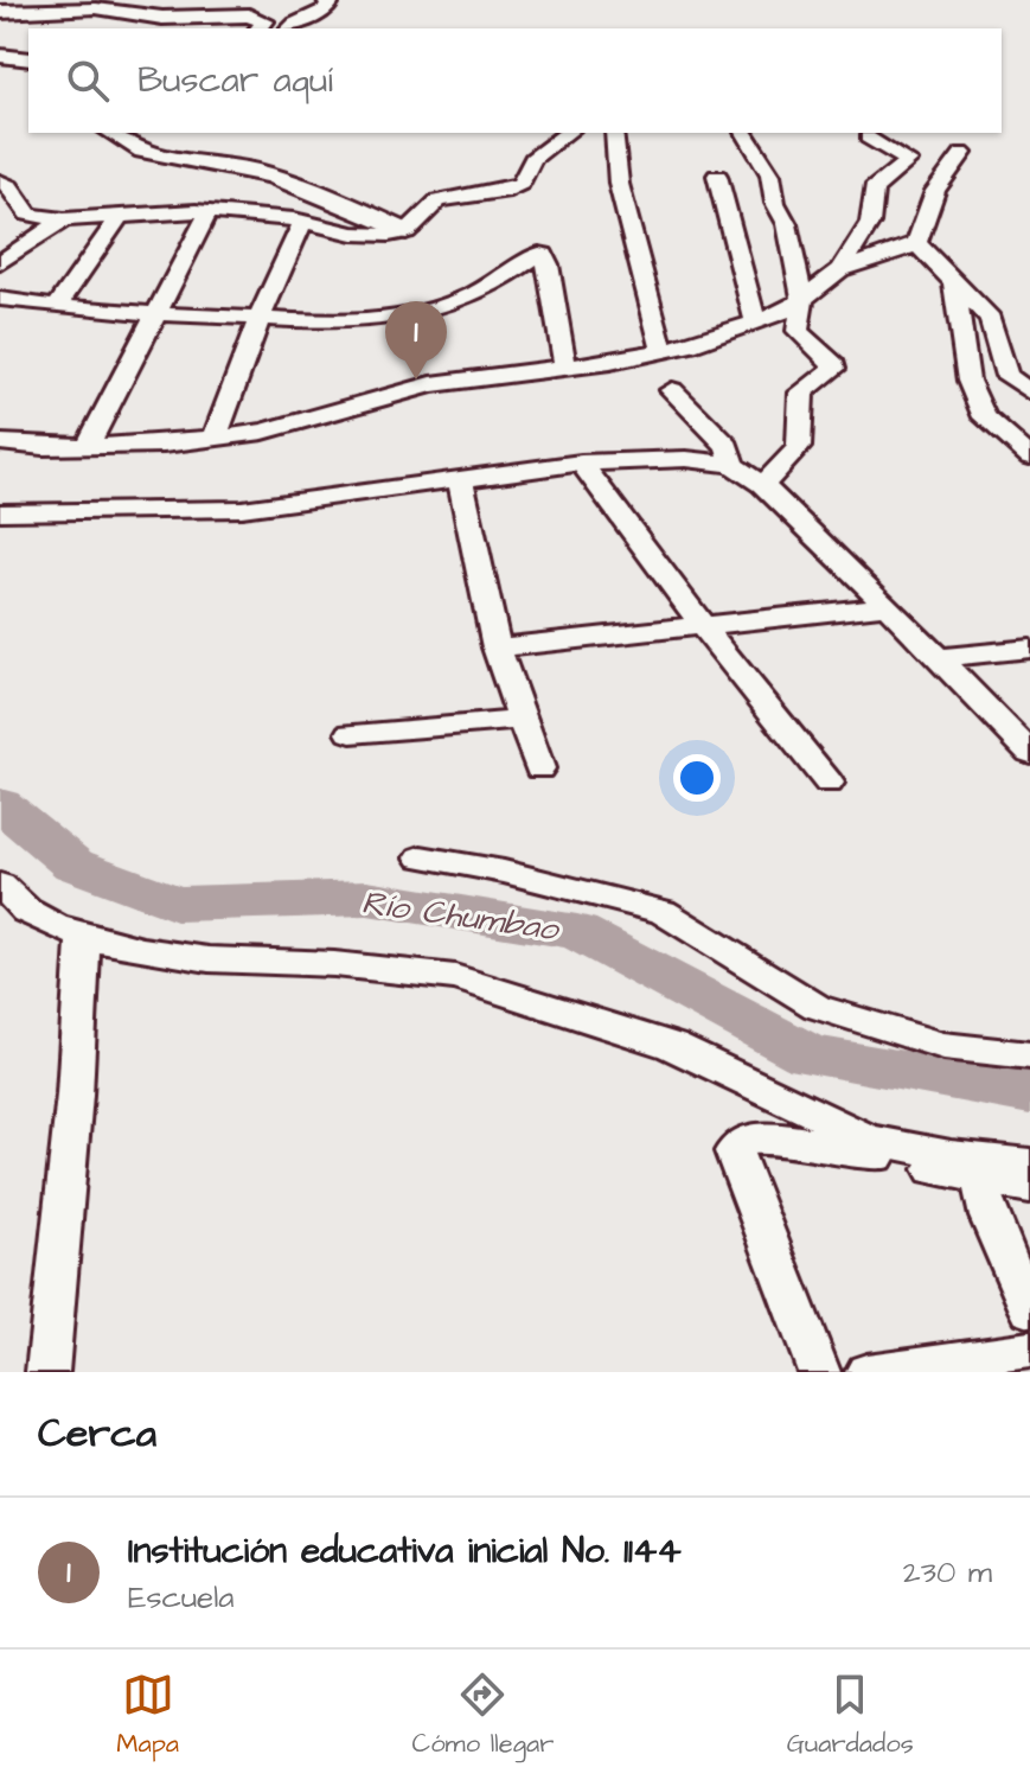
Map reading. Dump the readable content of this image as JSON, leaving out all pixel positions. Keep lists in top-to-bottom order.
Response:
{
  "water": ["Río Chumbao"],
  "page": {
    "search": "Buscar aquí",
    "pins": "1",
    "heading": "Cerca",
    "list": [
      {
        "mark": "1",
        "name": "Institución educativa inicial No. 1144",
        "note": "Escuela",
        "value": "230 m"
      }
    ],
    "nav": ["Mapa", "Cómo llegar", "Guardados"]
  }
}
